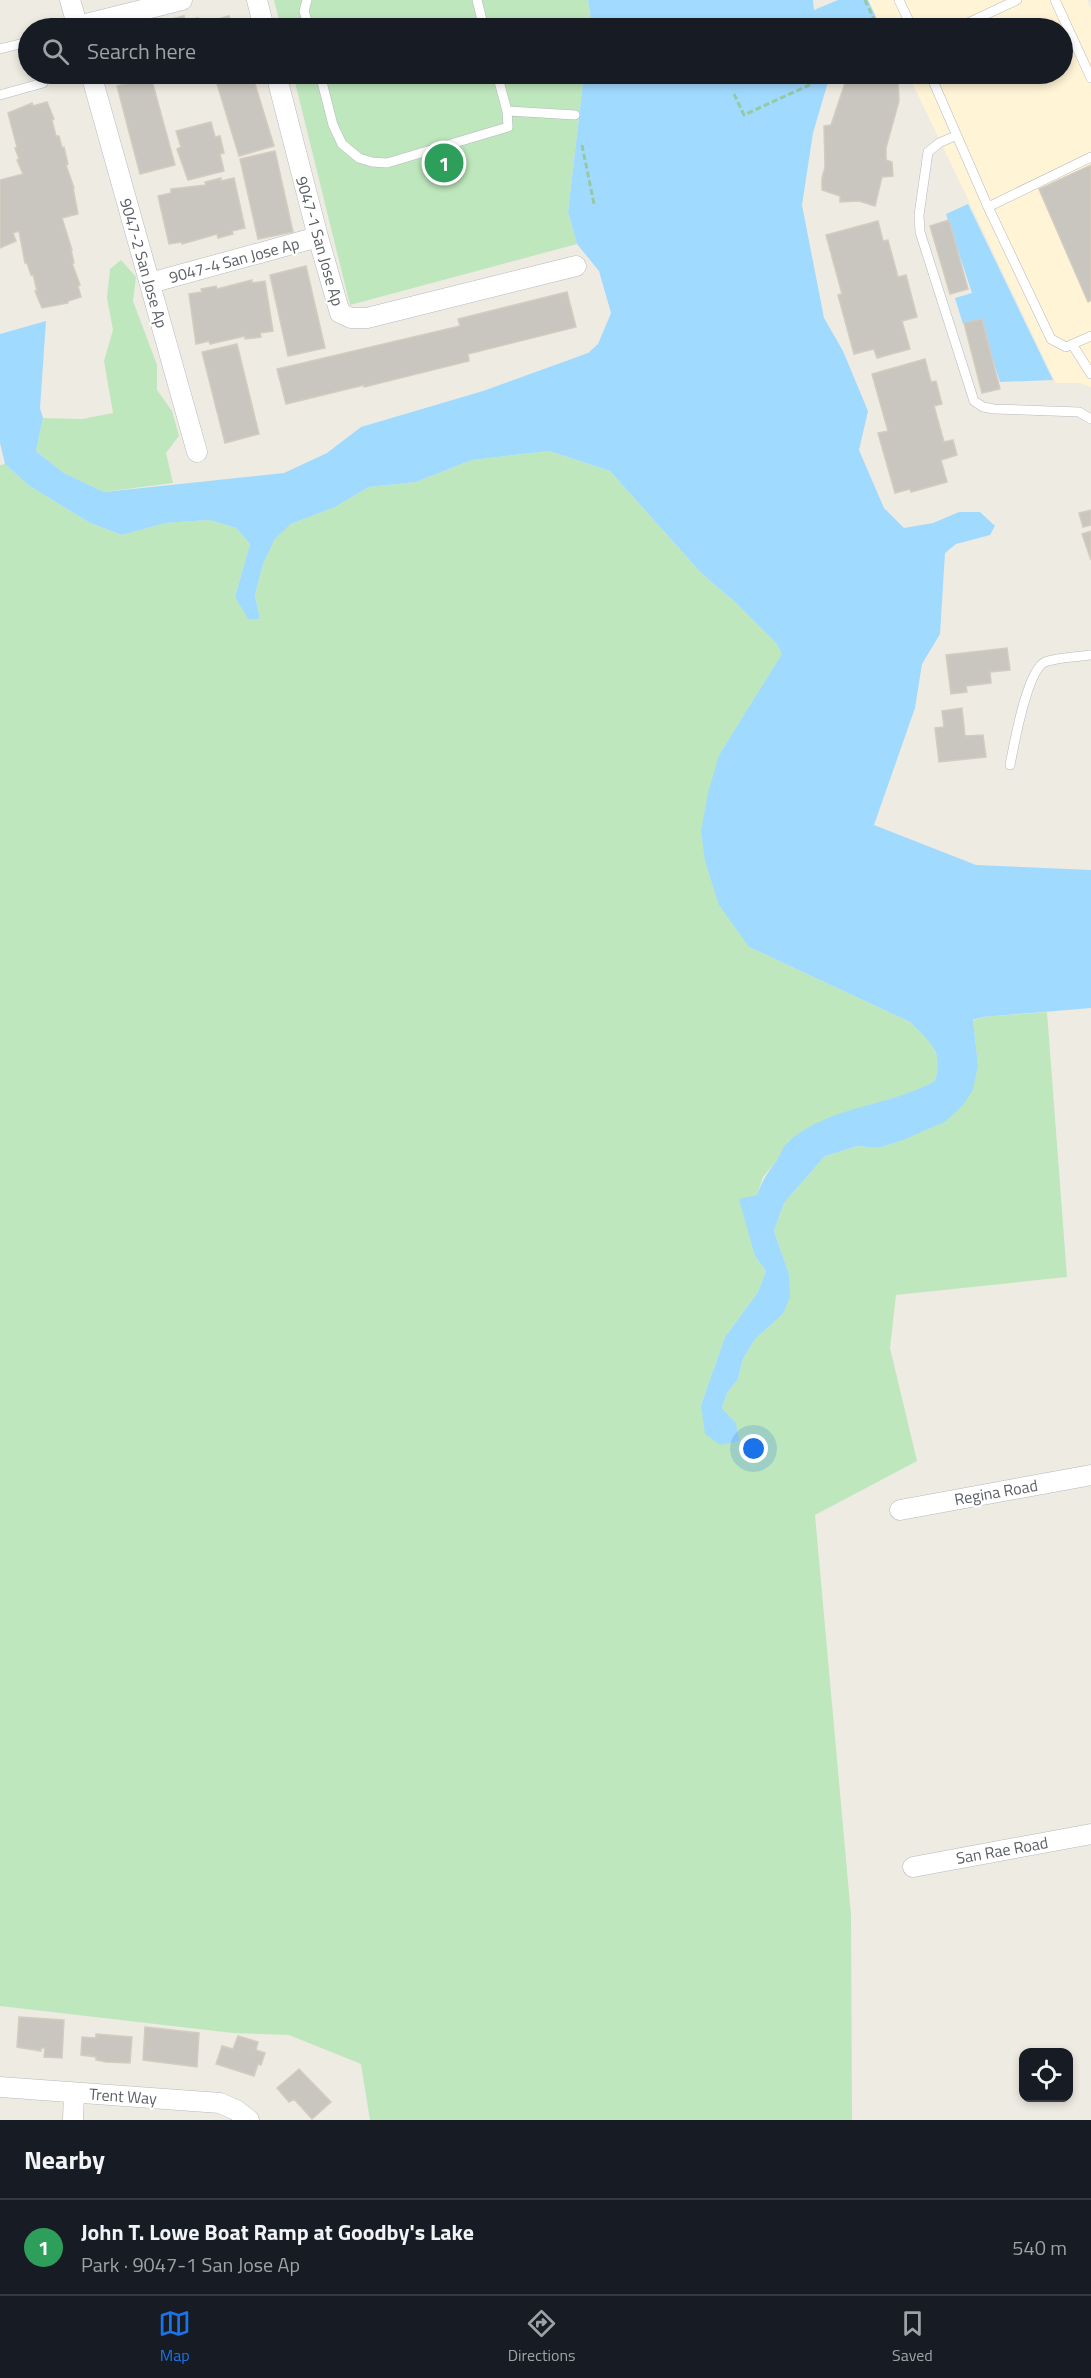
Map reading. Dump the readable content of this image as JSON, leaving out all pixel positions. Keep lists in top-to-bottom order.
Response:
{
  "streets": {
    "street": [
      "9047-1 San Jose Ap",
      "9047-4 San Jose Ap",
      "9047-2 San Jose Ap",
      "Regina Road",
      "San Rae Road",
      "Trent Way"
    ]
  },
  "crossings": [
    ["9047-1 San Jose Ap", "9047-4 San Jose Ap"],
    ["9047-4 San Jose Ap", "9047-2 San Jose Ap"]
  ],
  "page": {
    "search": "Search here",
    "pins": "1",
    "heading": "Nearby",
    "list": [
      {
        "mark": "1",
        "name": "John T. Lowe Boat Ramp at Goodby's Lake",
        "note": "Park · 9047-1 San Jose Ap",
        "value": "540 m"
      }
    ],
    "nav": ["Map", "Directions", "Saved"]
  }
}
